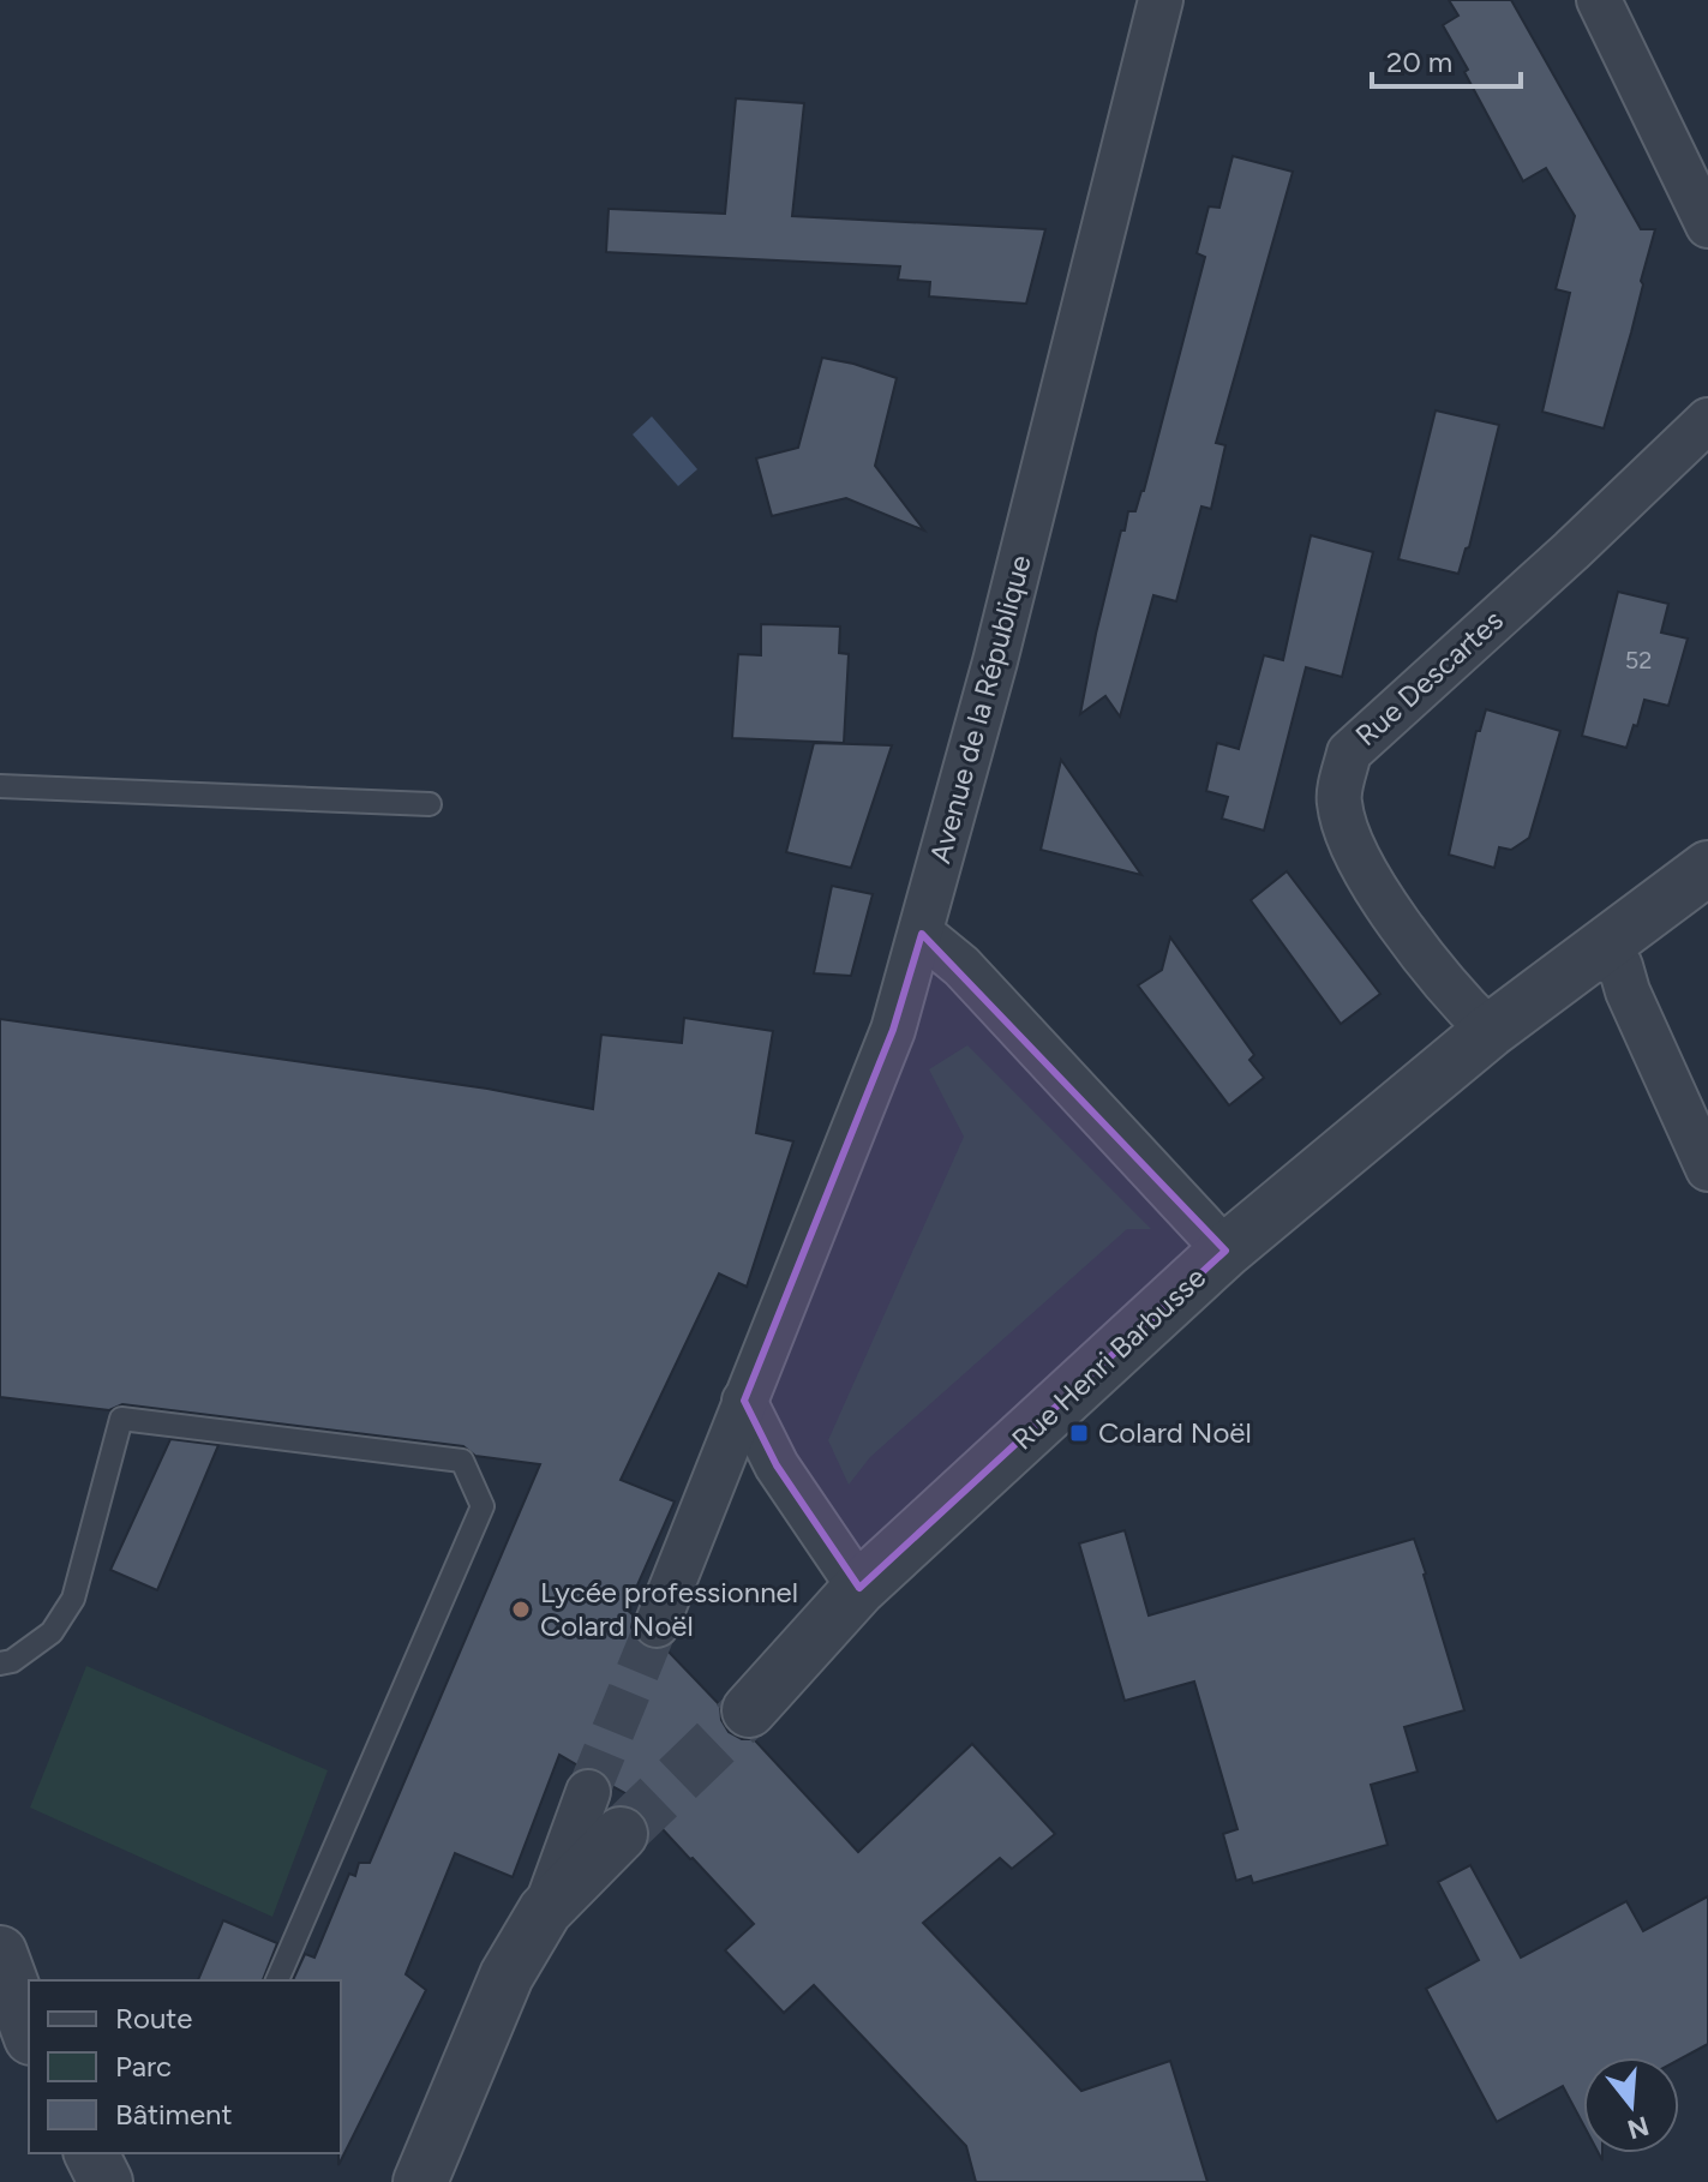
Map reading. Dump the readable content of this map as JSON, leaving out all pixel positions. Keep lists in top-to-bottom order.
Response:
{
  "streets": {
    "street": ["Rue Descartes", "Avenue de la République", "Rue Henri Barbusse"]
  },
  "crossings": [
    ["Rue Descartes", "Rue Henri Barbusse"]
  ],
  "places": {
    "transit": ["Colard Noël"],
    "other": ["Lycée professionnel Colard Noël"]
  },
  "house_numbers": ["52"],
  "legend": ["Route", "Parc", "Bâtiment"],
  "scale_bar": "20 m",
  "north": "bottom"
}
